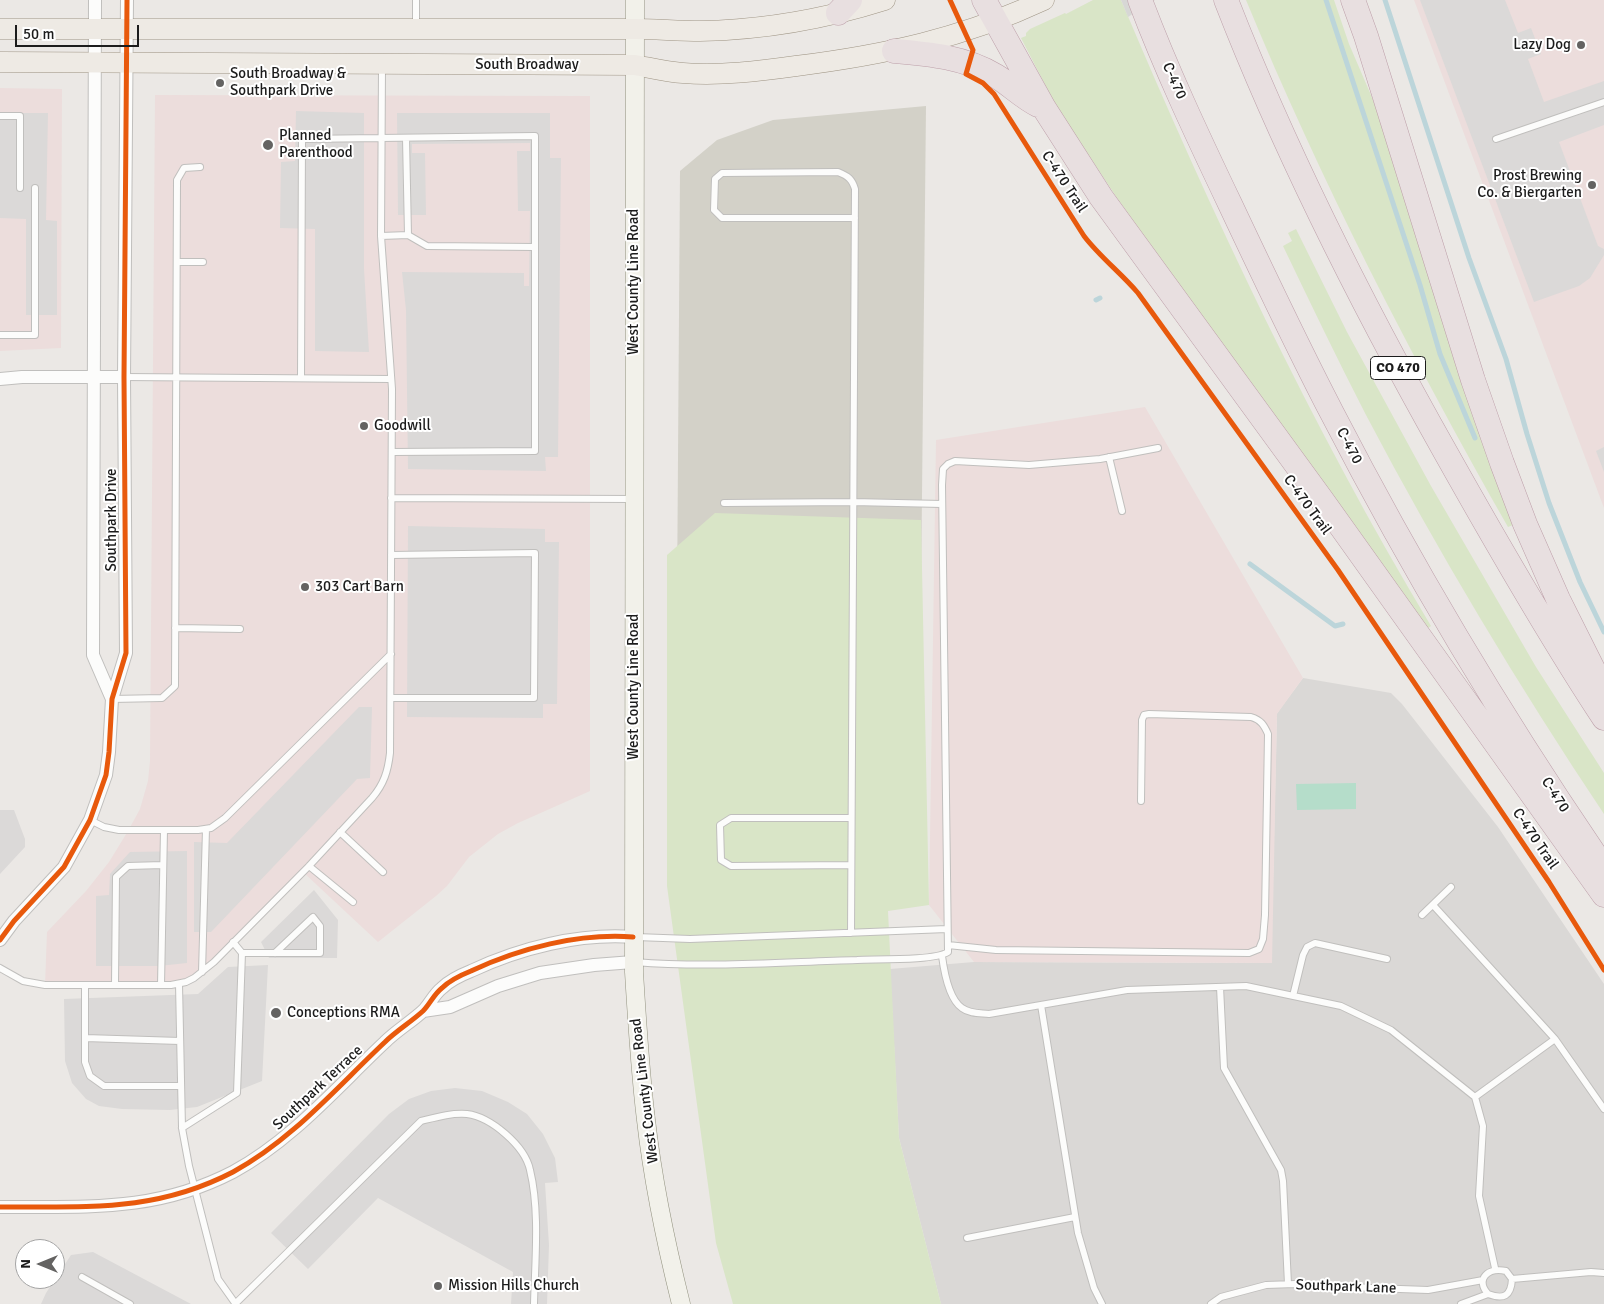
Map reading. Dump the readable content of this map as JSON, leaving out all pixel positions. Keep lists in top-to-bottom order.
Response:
{
  "streets": {
    "highway": ["C-470", "CO 470"],
    "main road": ["South Broadway", "West County Line Road"],
    "street": ["Southpark Drive", "Southpark Terrace"],
    "lane": ["Southpark Lane"],
    "cycle path": ["C-470 Trail"]
  },
  "crossings": [
    ["South Broadway", "West County Line Road"],
    ["South Broadway", "Southpark Drive"],
    ["West County Line Road", "Southpark Terrace"]
  ],
  "places": [
    "Lazy Dog",
    "South Broadway & Southpark Drive",
    "Planned Parenthood",
    "Prost Brewing Co. & Biergarten",
    "Goodwill",
    "303 Cart Barn",
    "Conceptions RMA",
    "Mission Hills Church"
  ],
  "scale_bar": "50 m",
  "north": "left"
}
